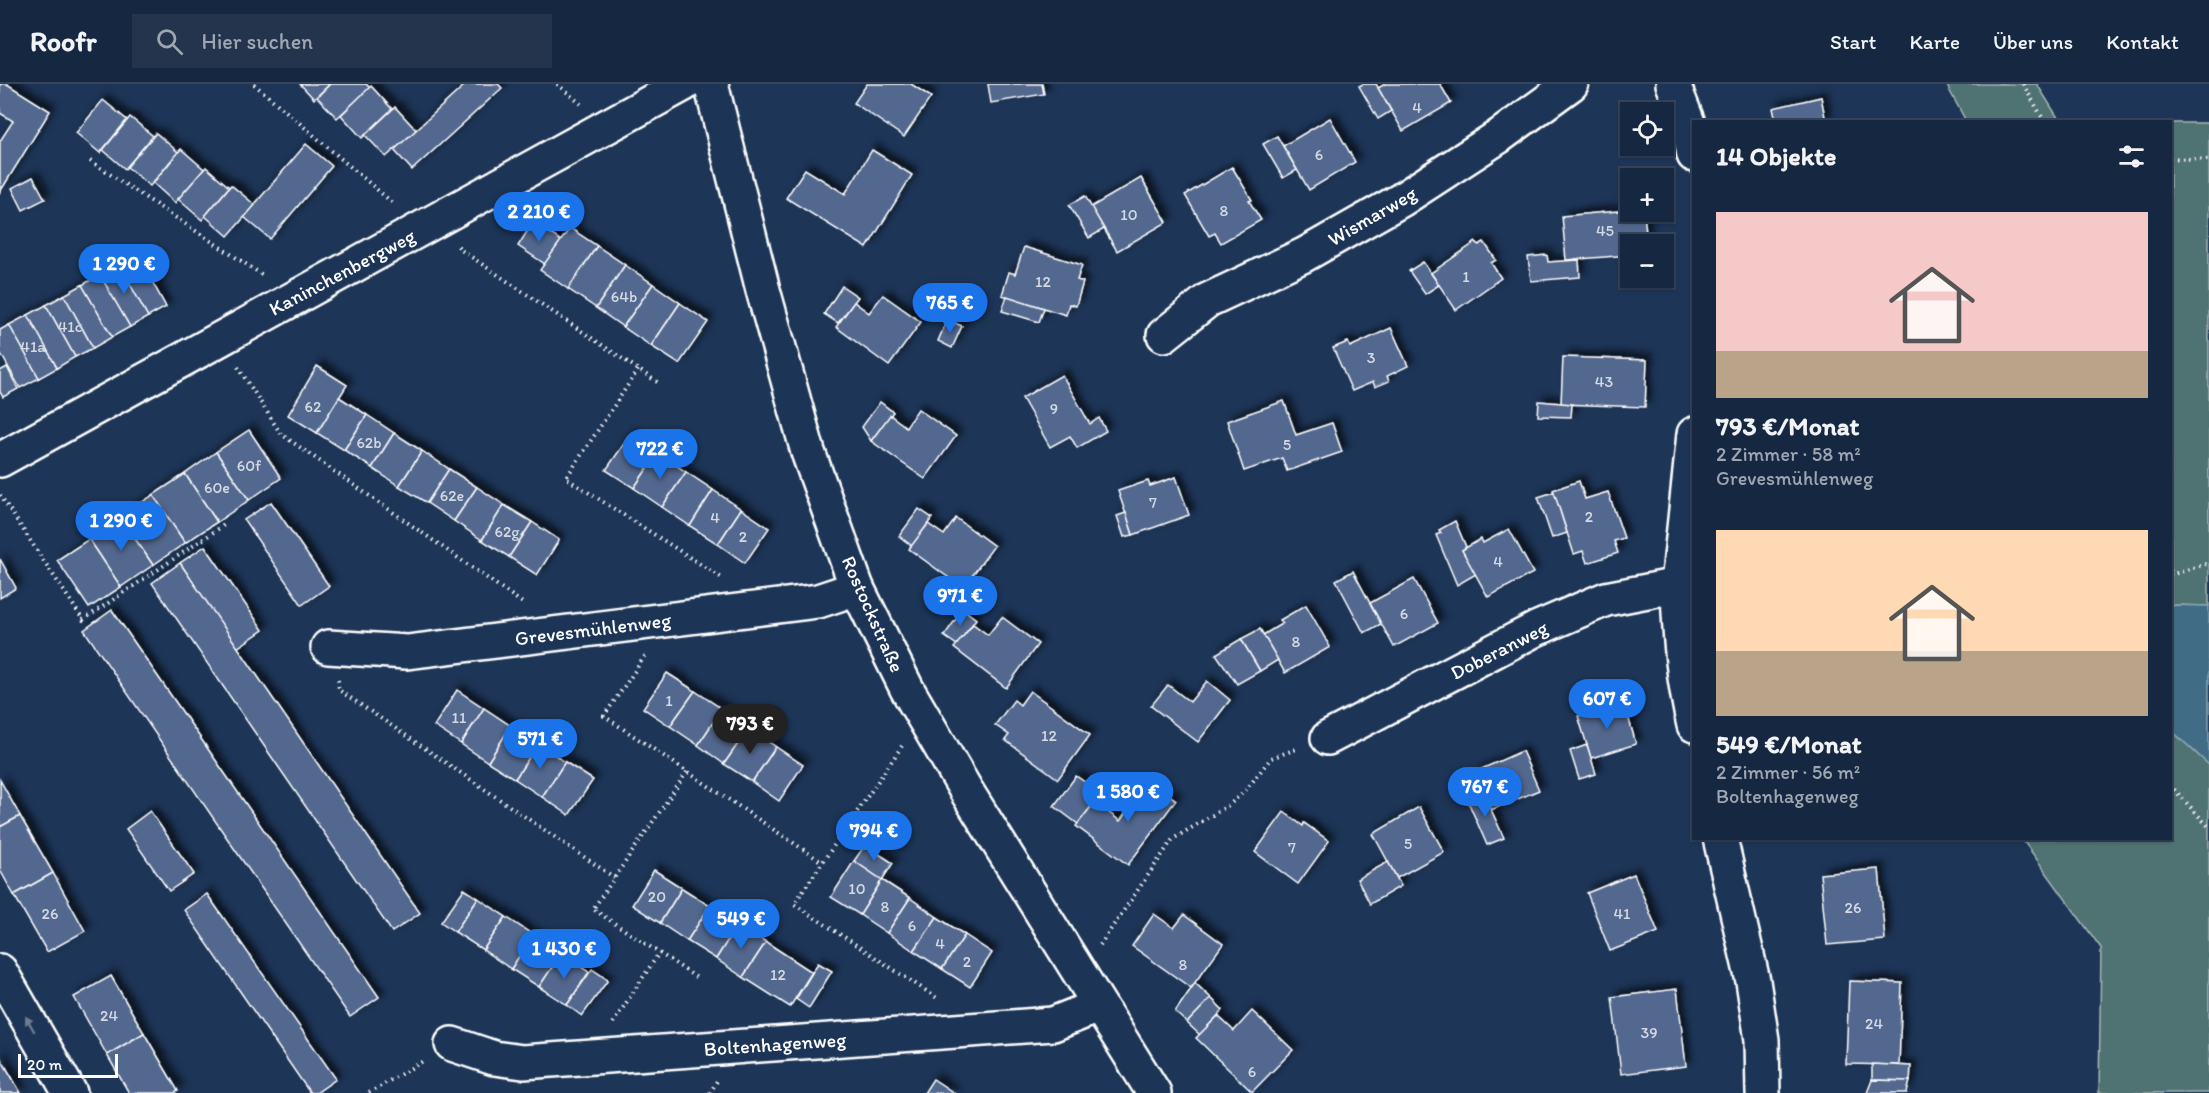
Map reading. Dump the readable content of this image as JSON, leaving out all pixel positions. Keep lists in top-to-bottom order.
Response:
{
  "streets": {
    "street": [
      "Wismarweg",
      "Kaninchenbergweg",
      "Rostockstraße",
      "Grevesmühlenweg",
      "Doberanweg",
      "Boltenhagenweg"
    ]
  },
  "crossings": [
    ["Rostockstraße", "Grevesmühlenweg"],
    ["Rostockstraße", "Boltenhagenweg"]
  ],
  "house_numbers": [
    "4",
    "6",
    "8",
    "10",
    "45",
    "1",
    "12",
    "64b",
    "41c",
    "41a",
    "3",
    "43",
    "62",
    "9",
    "62b",
    "5",
    "60f",
    "60e",
    "62e",
    "7",
    "2",
    "4",
    "62g",
    "2",
    "4",
    "6",
    "8",
    "1",
    "11",
    "12",
    "5",
    "7",
    "10",
    "20",
    "8",
    "26",
    "26",
    "41",
    "6",
    "4",
    "2",
    "8",
    "12",
    "24",
    "24",
    "39",
    "6"
  ],
  "scale_bar": "20 m",
  "page": {
    "header": "Roofr",
    "search": "Hier suchen",
    "nav": [
      "Start",
      "Karte",
      "Über uns",
      "Kontakt"
    ],
    "map_buttons": ["+", "−"],
    "heading": "14 Objekte",
    "price": [
      "2 210 €",
      "1 290 €",
      "765 €",
      "722 €",
      "1 290 €",
      "971 €",
      "607 €",
      "793 €",
      "571 €",
      "767 €",
      "1 580 €",
      "794 €",
      "549 €",
      "1 430 €"
    ],
    "list": [
      {
        "name": "793 €/Monat",
        "note": "2 Zimmer · 58 m² · Grevesmühlenweg"
      },
      {
        "name": "549 €/Monat",
        "note": "2 Zimmer · 56 m² · Boltenhagenweg"
      }
    ],
    "scale": "20 m"
  }
}
